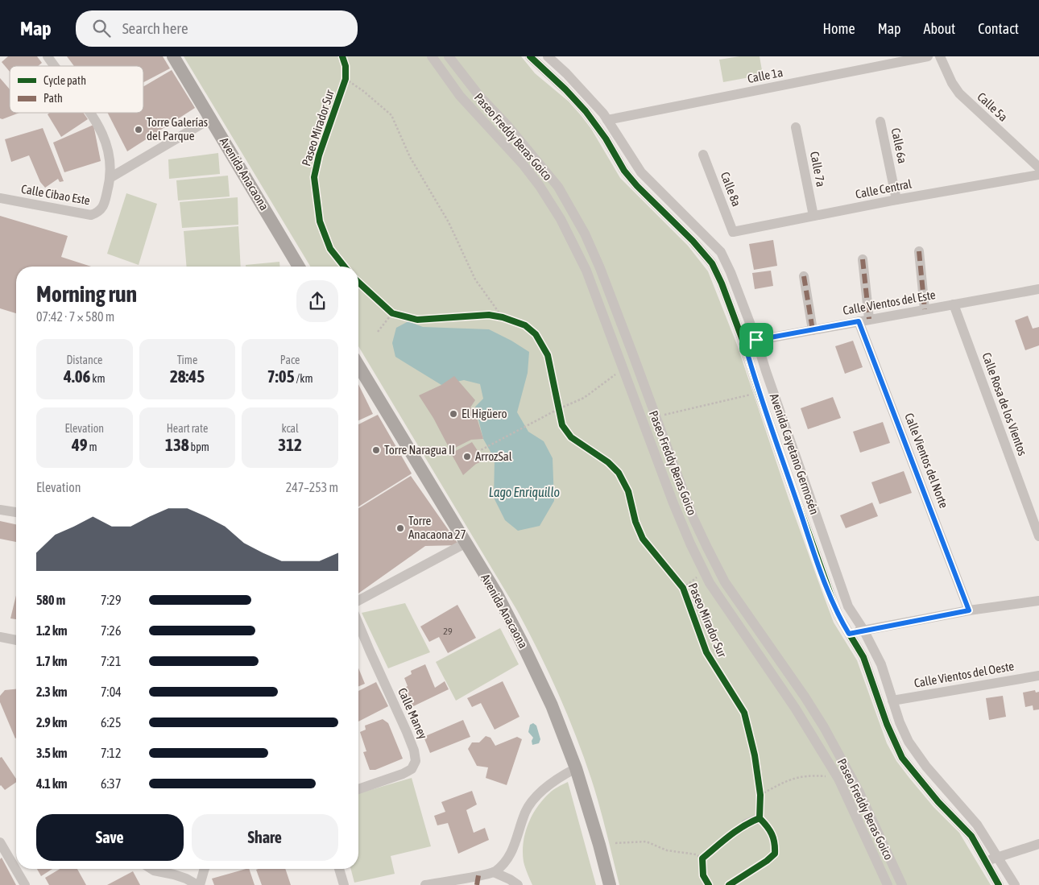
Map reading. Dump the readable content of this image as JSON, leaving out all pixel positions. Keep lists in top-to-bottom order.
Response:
{
  "streets": {
    "main road": ["Avenida Anacaona"],
    "street": [
      "Calle 1a",
      "Calle 5a",
      "Paseo Freddy Beras Goico",
      "Calle 6a",
      "Calle 7a",
      "Calle 8a",
      "Calle Central",
      "Calle Cibao Este",
      "Calle Vientos del Este",
      "Calle Rosa de los Vientos",
      "Avenida Cayetano Germosén",
      "Calle Vientos del Norte",
      "Calle Vientos del Oeste",
      "Calle Maney"
    ],
    "cycle path": ["Paseo Mirador Sur"]
  },
  "crossings": [
    ["Calle 1a", "Avenida Cayetano Germosén"],
    ["Calle 6a", "Calle Central"],
    ["Calle 7a", "Calle Central"],
    ["Calle 8a", "Calle Central"],
    ["Calle Vientos del Este", "Calle Rosa de los Vientos"],
    ["Calle Vientos del Este", "Avenida Cayetano Germosén"],
    ["Calle Vientos del Este", "Calle Vientos del Norte"],
    ["Avenida Cayetano Germosén", "Calle Vientos del Oeste"]
  ],
  "water": ["Lago Enriquillo"],
  "places": [
    "Torre Galerías del Parque",
    "El Higüero",
    "Torre Naragua II",
    "ArrozSal",
    "Torre Anacaona 27"
  ],
  "house_numbers": ["29"],
  "legend": ["Cycle path", "Path"],
  "page": {
    "header": "Map",
    "search": "Search here",
    "nav": [
      "Home",
      "Map",
      "About",
      "Contact"
    ],
    "heading": ["Morning run", "07:42 · 7 × 580 m"],
    "stats": [
      ["Distance", "4.06 km"],
      ["Time", "28:45"],
      ["Pace", "7:05 /km"],
      ["Elevation", "49 m"],
      ["Heart rate", "138 bpm"],
      ["kcal", "312"]
    ],
    "chart": ["Elevation", "247–253 m"],
    "list": [
      {
        "name": "580 m",
        "note": "7:29"
      },
      {
        "name": "1.2 km",
        "note": "7:26"
      },
      {
        "name": "1.7 km",
        "note": "7:21"
      },
      {
        "name": "2.3 km",
        "note": "7:04"
      },
      {
        "name": "2.9 km",
        "note": "6:25"
      },
      {
        "name": "3.5 km",
        "note": "7:12"
      },
      {
        "name": "4.1 km",
        "note": "6:37"
      }
    ],
    "buttons": ["Save", "Share"]
  }
}
